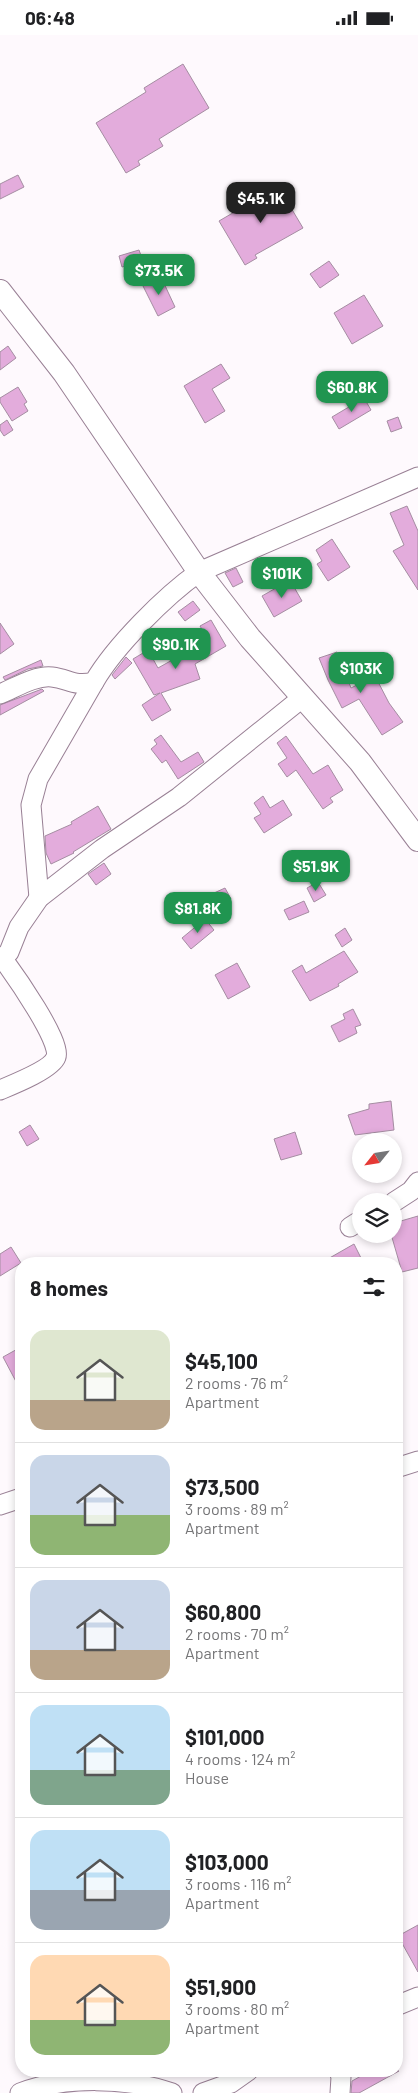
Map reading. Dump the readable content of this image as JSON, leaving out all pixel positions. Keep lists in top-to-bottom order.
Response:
{
  "north": "bottom left",
  "page": {
    "status": "06:48",
    "price": [
      "$45.1K",
      "$73.5K",
      "$60.8K",
      "$101K",
      "$90.1K",
      "$103K",
      "$51.9K",
      "$81.8K"
    ],
    "heading": "8 homes",
    "list": [
      {
        "name": "$45,100",
        "note": "2 rooms · 76 m² · Apartment"
      },
      {
        "name": "$73,500",
        "note": "3 rooms · 89 m² · Apartment"
      },
      {
        "name": "$60,800",
        "note": "2 rooms · 70 m² · Apartment"
      },
      {
        "name": "$101,000",
        "note": "4 rooms · 124 m² · House"
      },
      {
        "name": "$103,000",
        "note": "3 rooms · 116 m² · Apartment"
      },
      {
        "name": "$51,900",
        "note": "3 rooms · 80 m² · Apartment"
      }
    ]
  }
}
